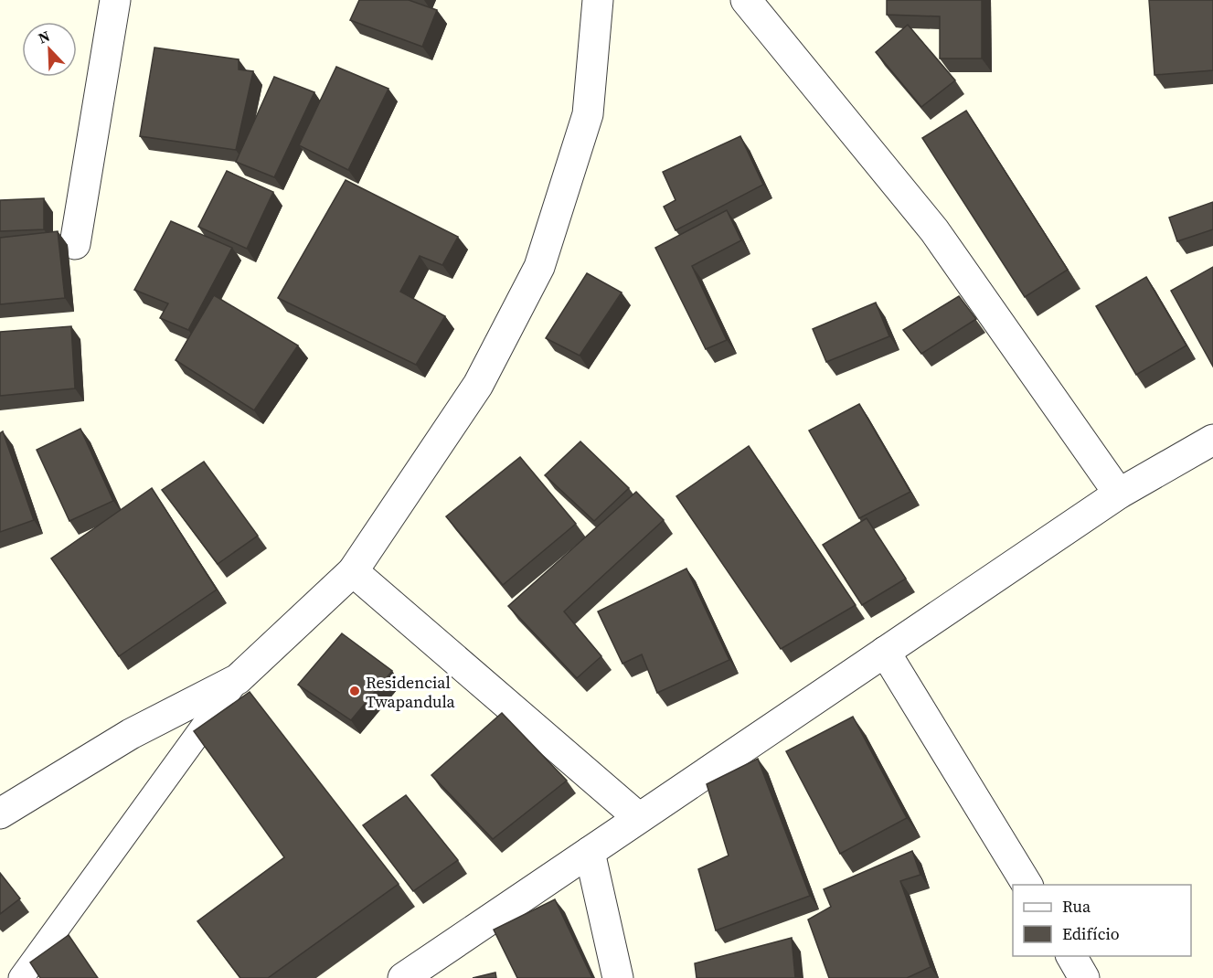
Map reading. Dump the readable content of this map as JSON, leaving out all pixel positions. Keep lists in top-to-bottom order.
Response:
{
  "places": ["Residencial Twapandula"],
  "legend": ["Rua", "Edifício"],
  "north": "top left"
}
